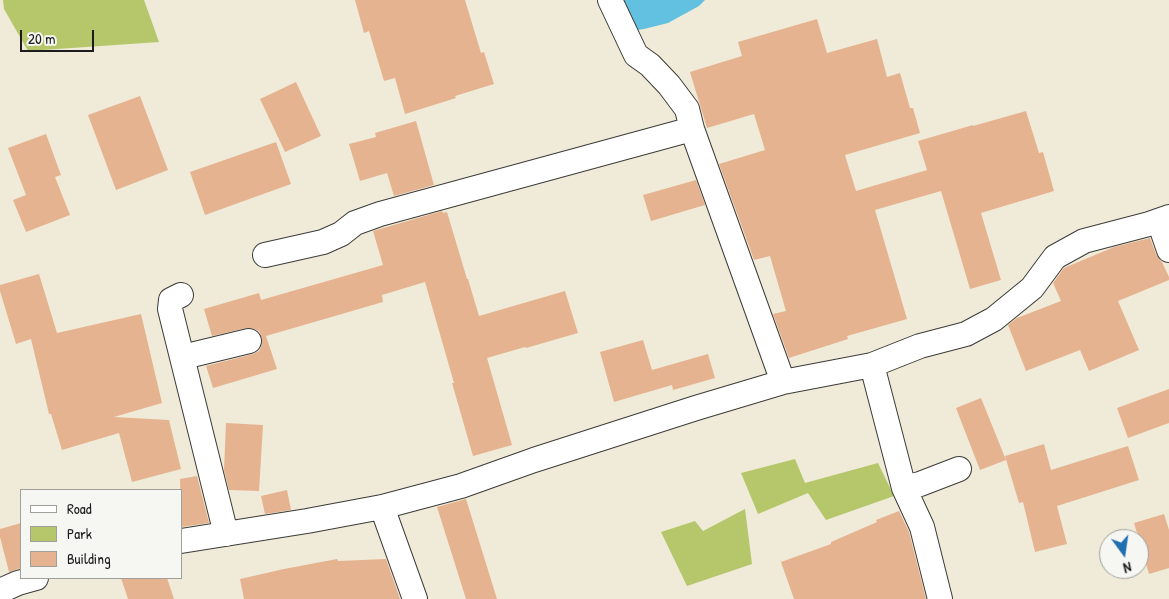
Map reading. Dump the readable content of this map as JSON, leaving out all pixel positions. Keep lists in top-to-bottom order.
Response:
{
  "legend": ["Road", "Park", "Building"],
  "scale_bar": "20 m",
  "north": "bottom"
}
